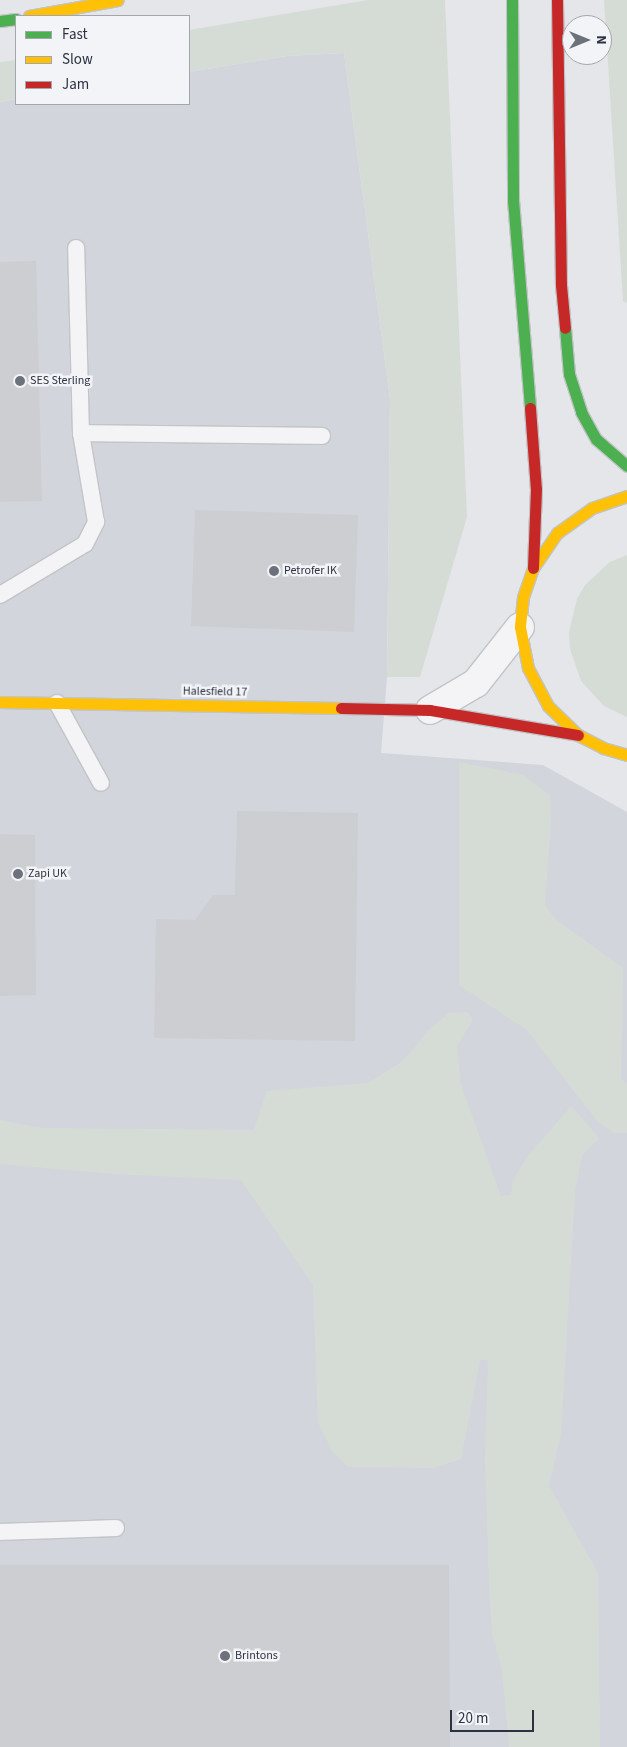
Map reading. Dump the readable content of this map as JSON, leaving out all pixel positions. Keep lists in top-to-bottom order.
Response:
{
  "streets": {
    "main road": ["Halesfield 17"]
  },
  "places": [
    "SES Sterling",
    "Petrofer IK",
    "Zapi UK",
    "Brintons"
  ],
  "legend": ["Fast", "Slow", "Jam"],
  "scale_bar": "20 m",
  "north": "right"
}
